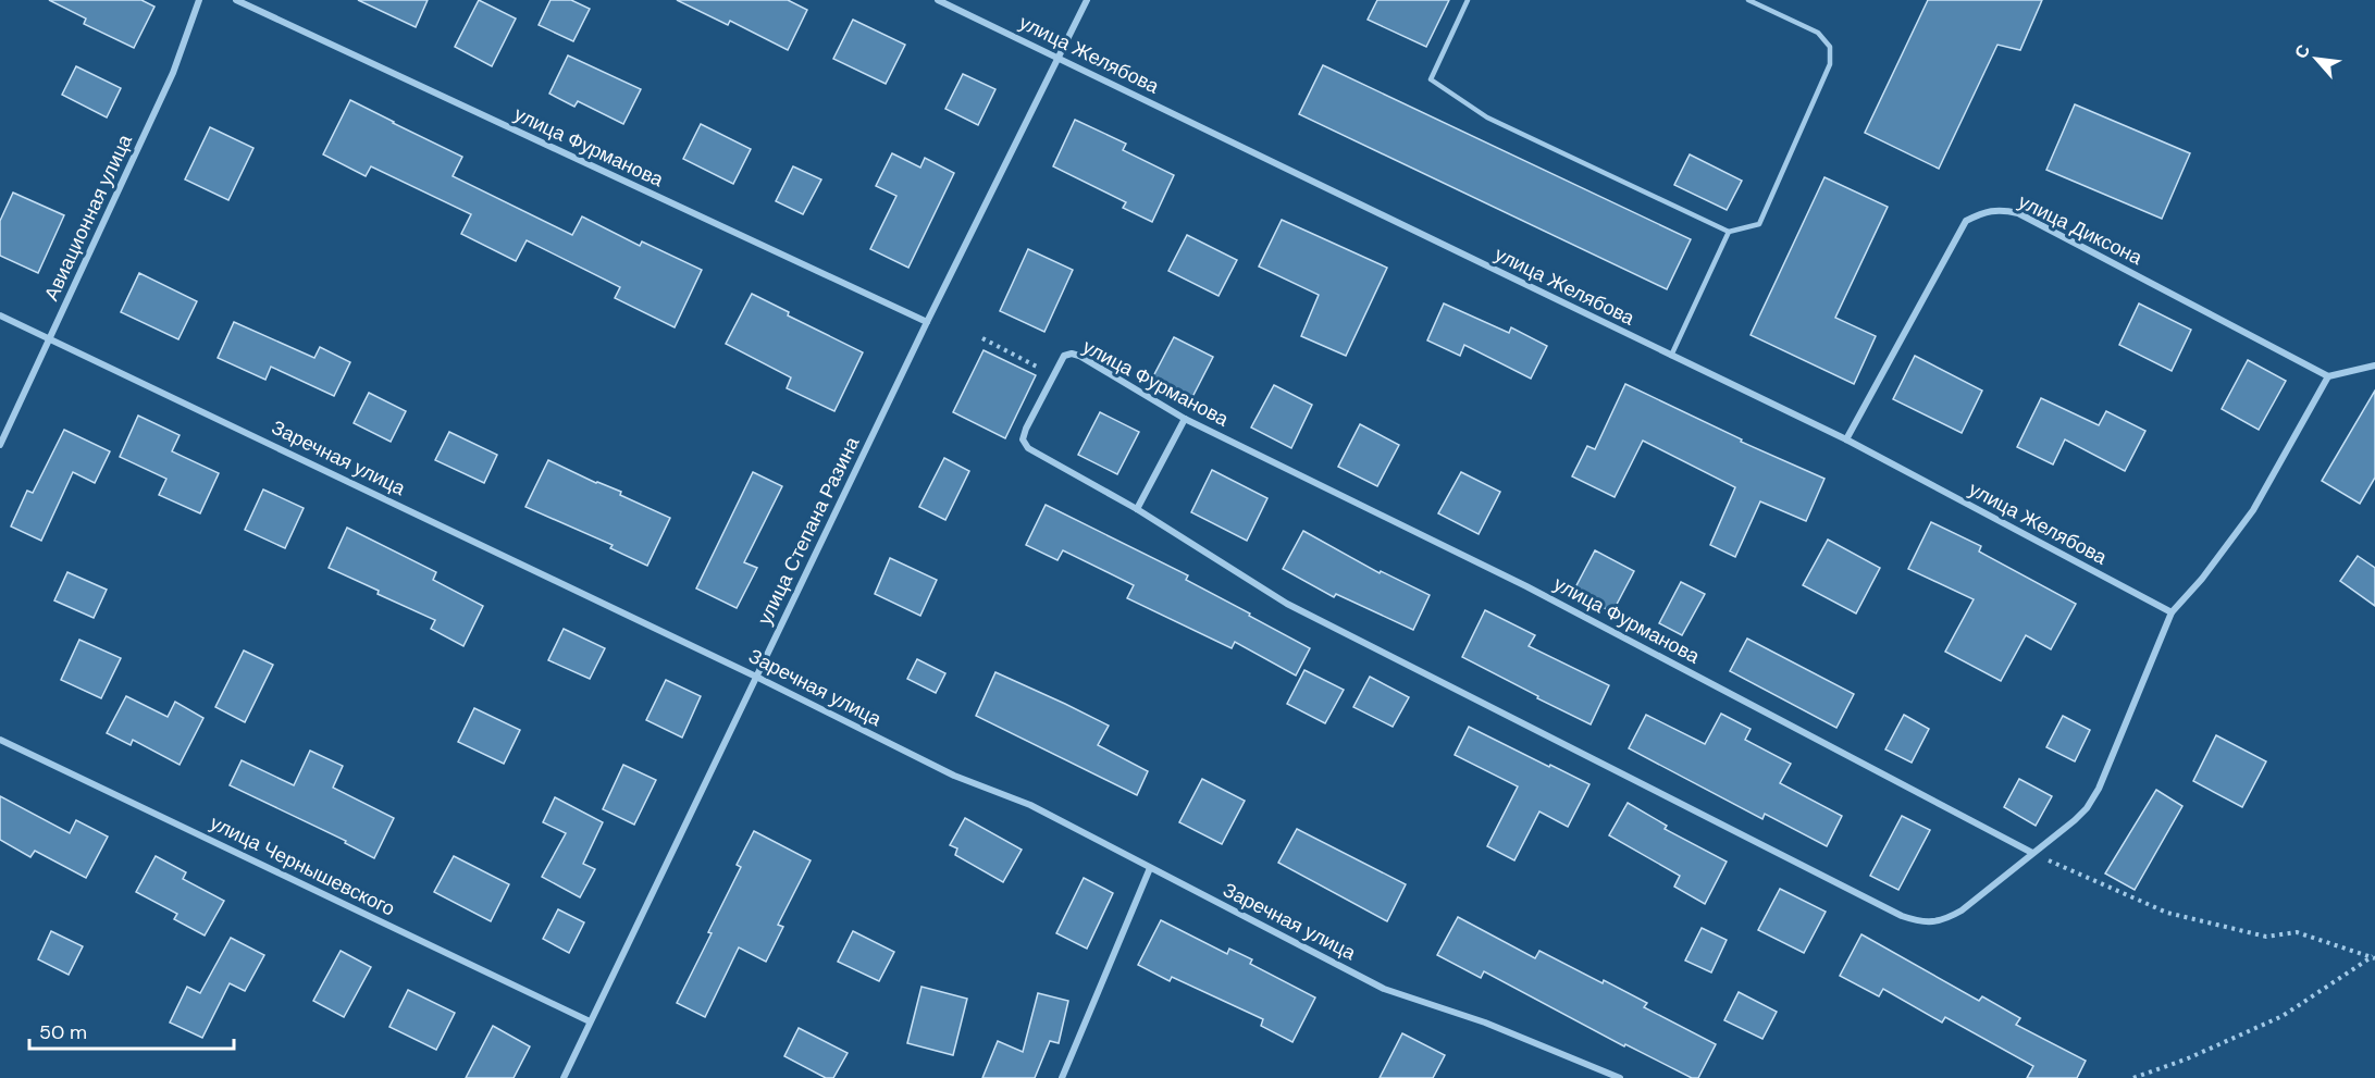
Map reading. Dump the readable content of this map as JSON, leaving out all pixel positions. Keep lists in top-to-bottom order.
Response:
{
  "streets": {
    "street": [
      "улица Желябова",
      "улица Фурманова",
      "Авиационная улица",
      "улица Диксона",
      "Заречная улица",
      "улица Степана Разина",
      "улица Чернышевского"
    ]
  },
  "crossings": [
    ["улица Желябова", "улица Фурманова"],
    ["улица Желябова", "улица Диксона"],
    ["улица Желябова", "улица Степана Разина"],
    ["улица Фурманова", "улица Степана Разина"],
    ["Авиационная улица", "Заречная улица"],
    ["Заречная улица", "улица Степана Разина"],
    ["улица Степана Разина", "улица Чернышевского"]
  ],
  "scale_bar": "50 m",
  "north": "top left"
}
